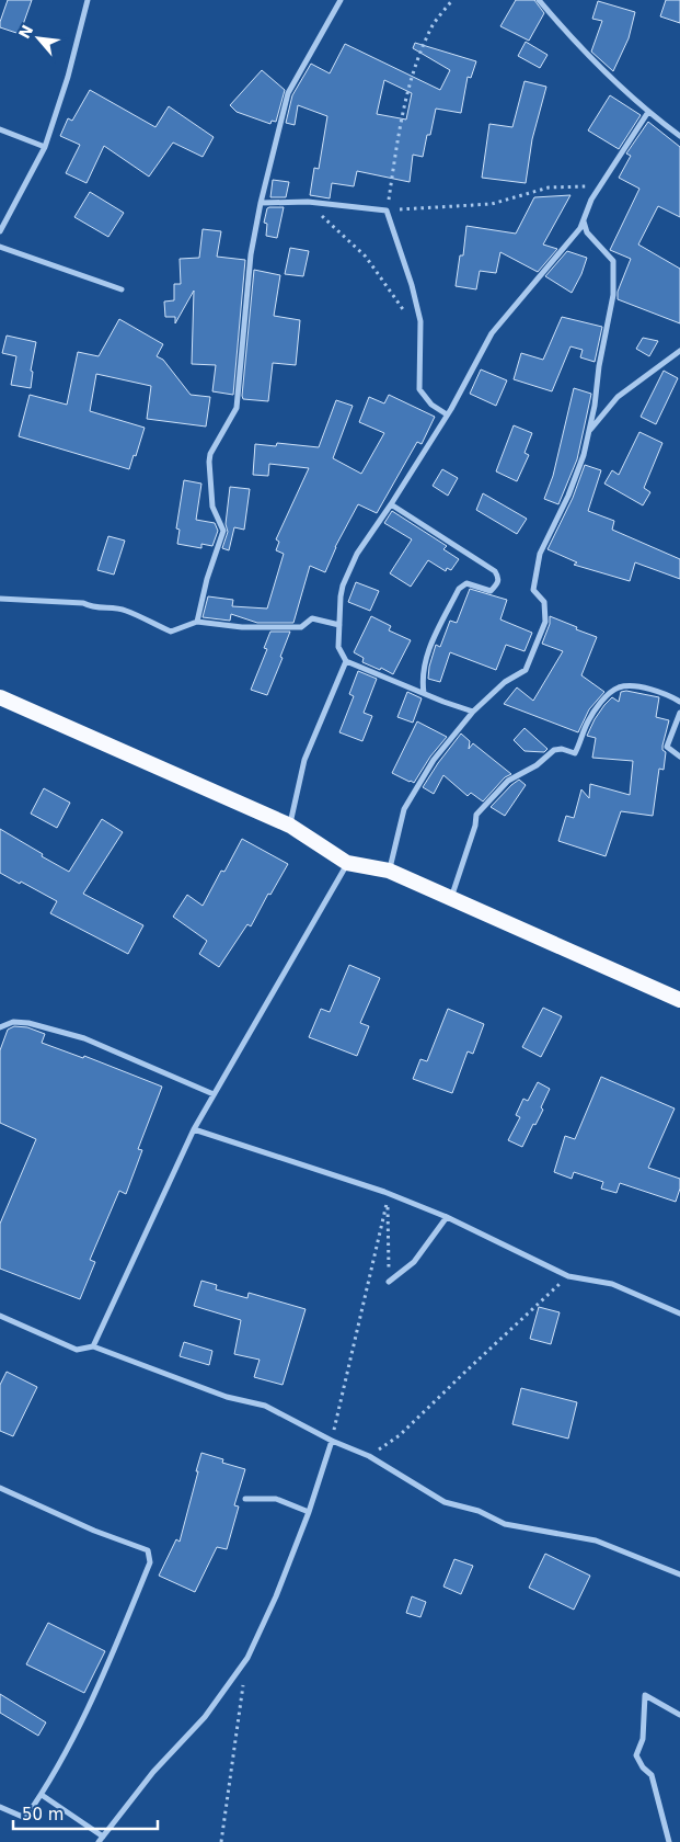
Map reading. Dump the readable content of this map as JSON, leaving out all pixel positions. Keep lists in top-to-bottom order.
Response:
{
  "scale_bar": "50 m",
  "north": "top left"
}
